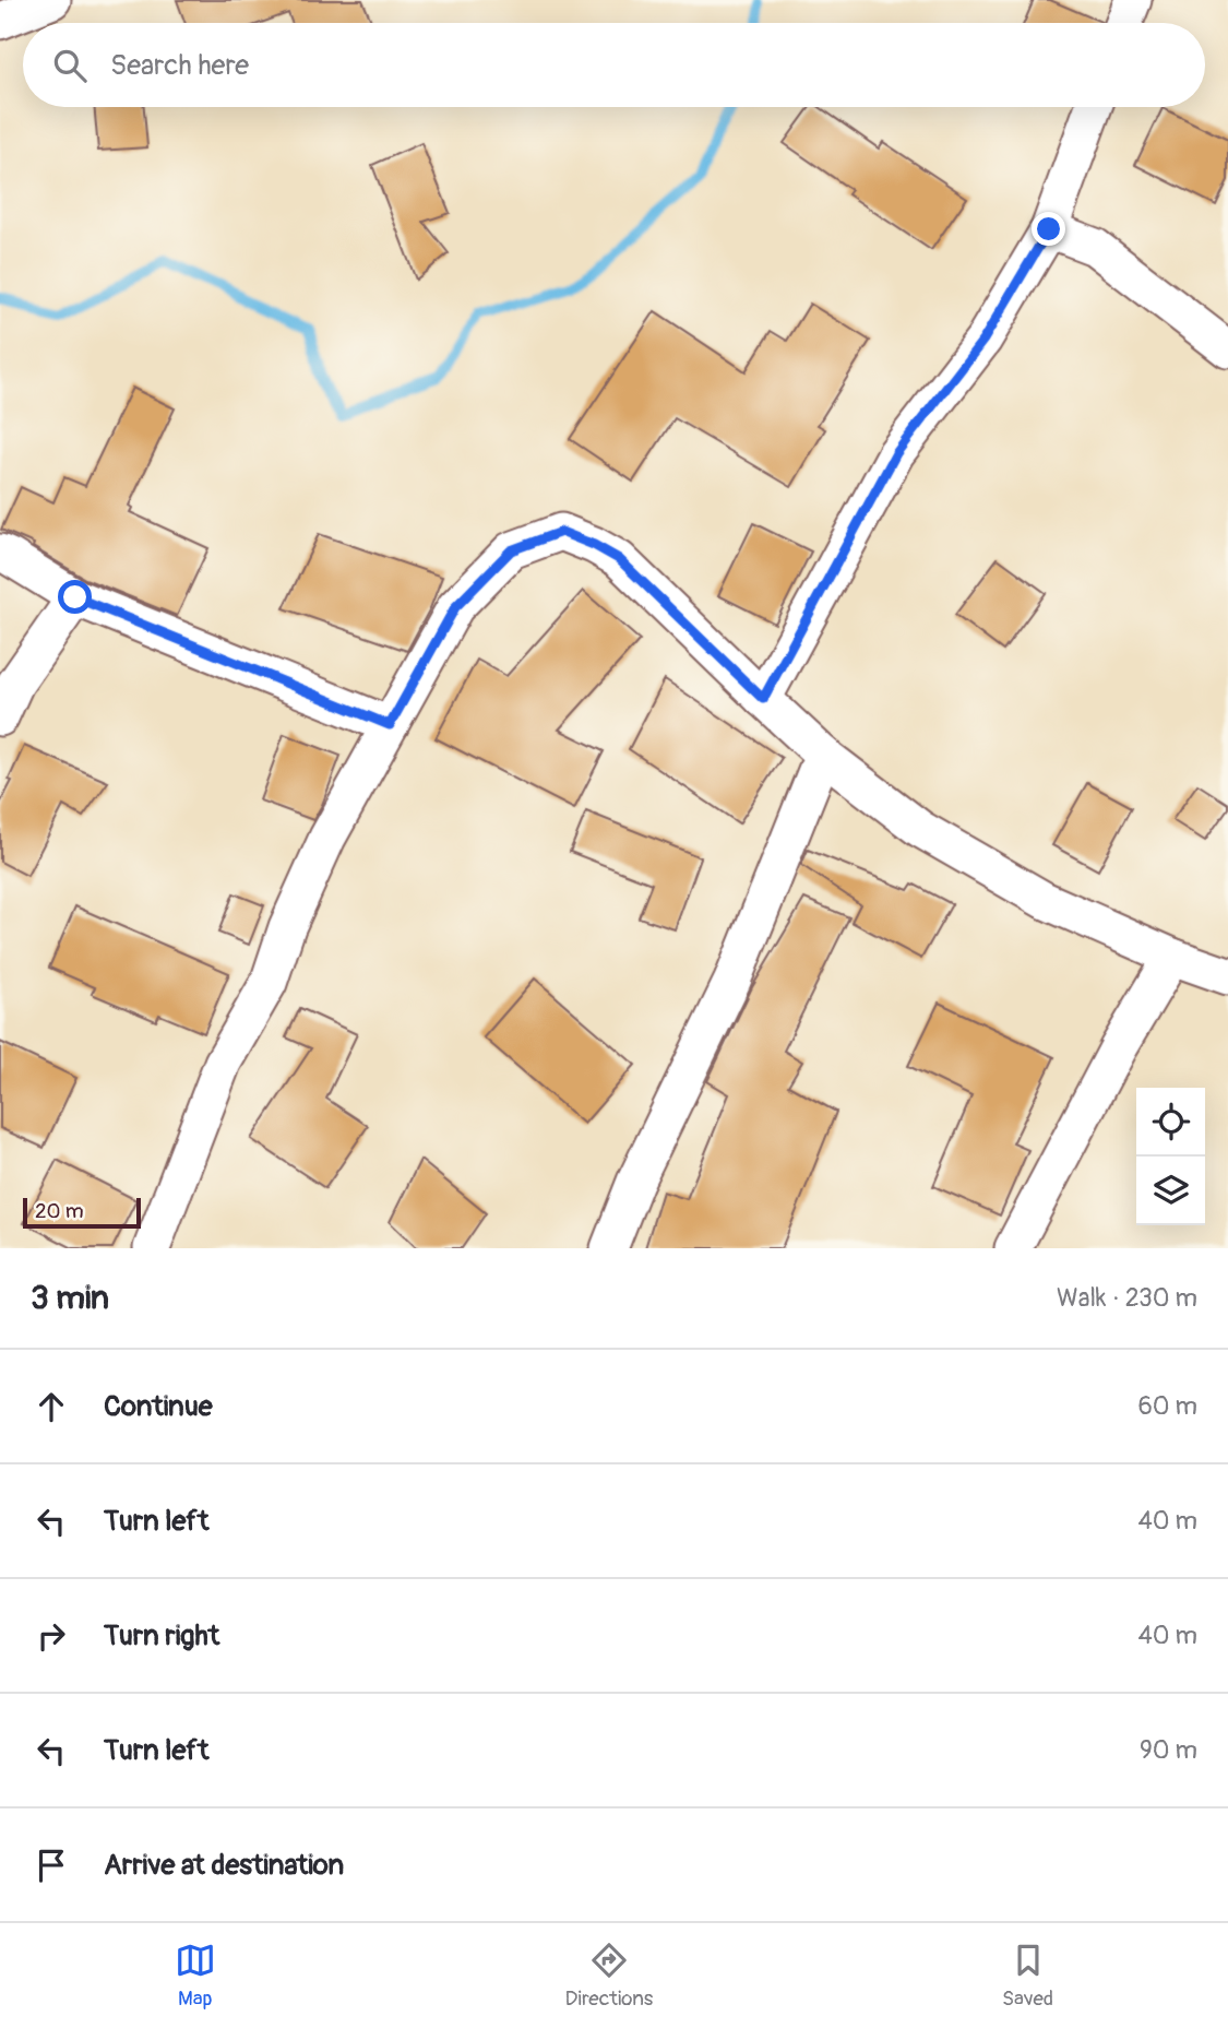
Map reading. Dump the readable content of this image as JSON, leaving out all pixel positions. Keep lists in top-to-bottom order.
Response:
{
  "scale_bar": "20 m",
  "page": {
    "search": "Search here",
    "scale": "20 m",
    "heading": ["3 min", "Walk · 230 m"],
    "list": [
      ["Continue", "60 m"],
      ["Turn left", "40 m"],
      ["Turn right", "40 m"],
      ["Turn left", "90 m"],
      "Arrive at destination"
    ],
    "nav": ["Map", "Directions", "Saved"]
  }
}
